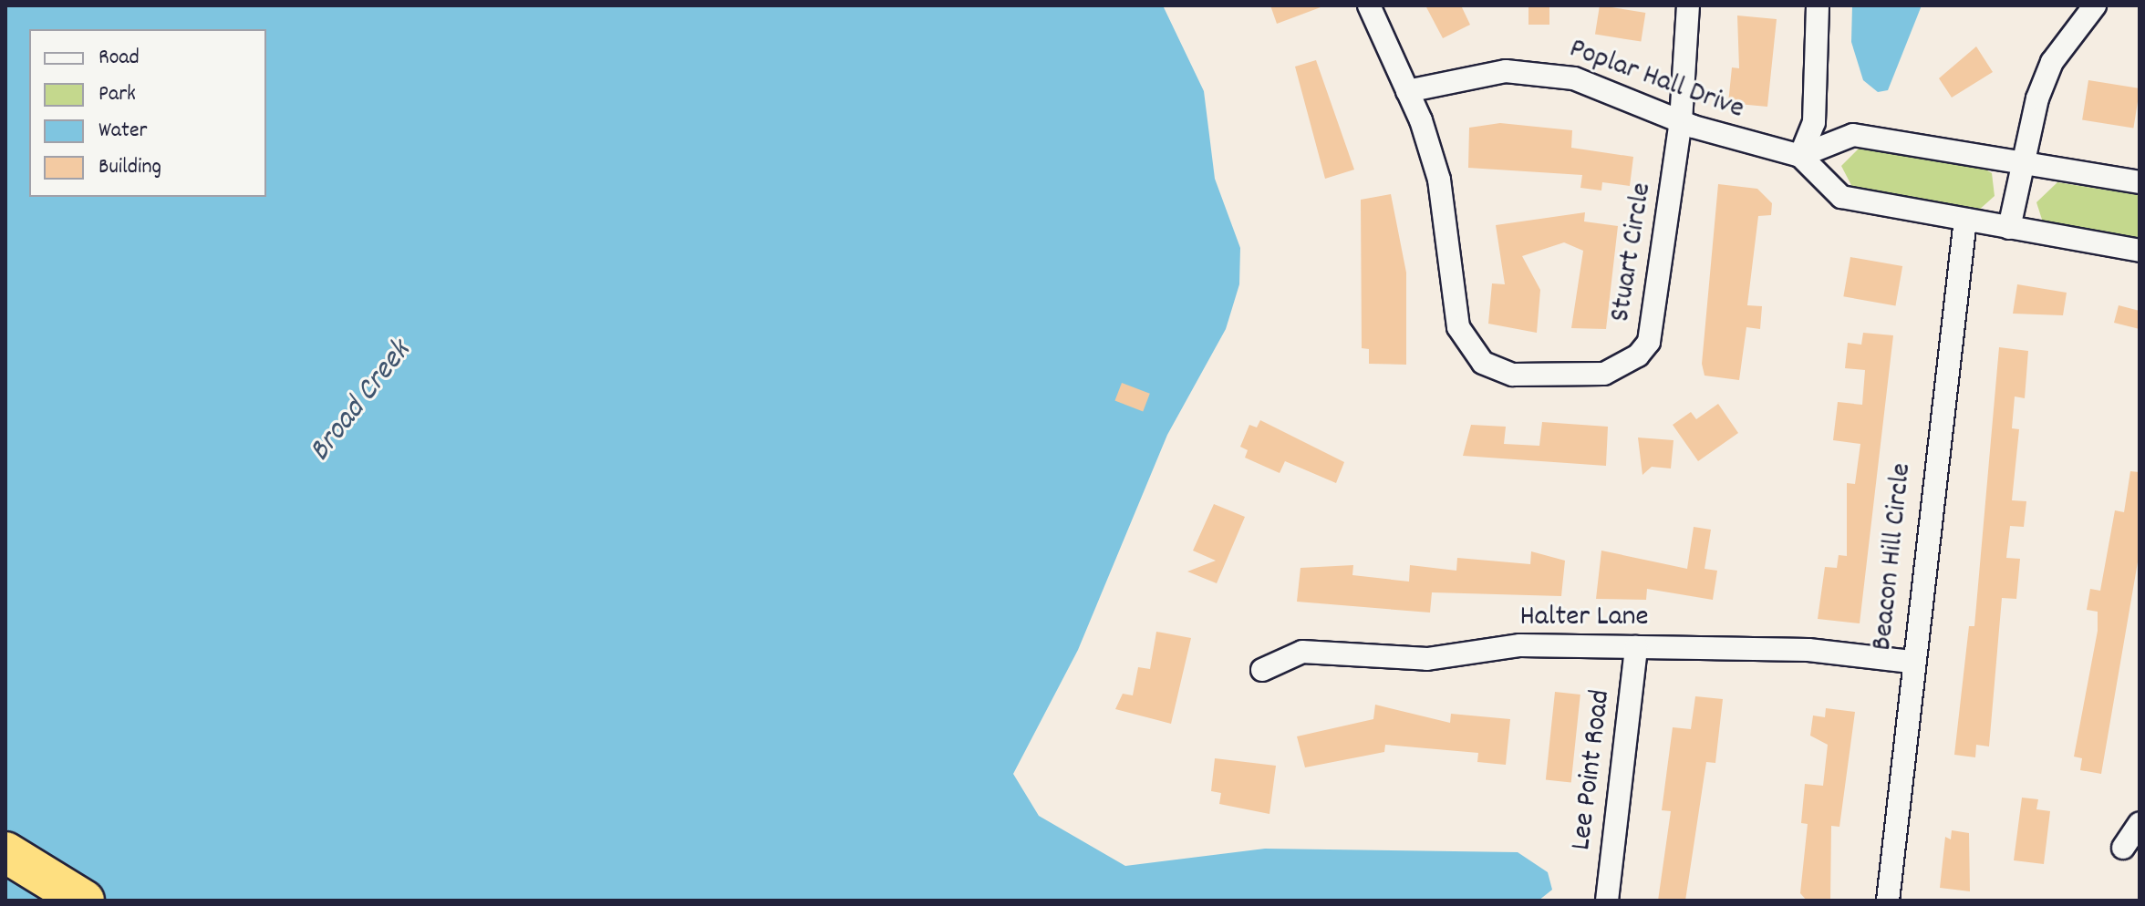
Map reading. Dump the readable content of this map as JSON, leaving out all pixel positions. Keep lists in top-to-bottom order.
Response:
{
  "streets": {
    "street": [
      "Poplar Hall Drive",
      "Stuart Circle",
      "Beacon Hill Circle",
      "Halter Lane",
      "Lee Point Road"
    ]
  },
  "crossings": [
    ["Poplar Hall Drive", "Stuart Circle"],
    ["Poplar Hall Drive", "Beacon Hill Circle"],
    ["Beacon Hill Circle", "Halter Lane"],
    ["Halter Lane", "Lee Point Road"]
  ],
  "water": ["Broad Creek"],
  "legend": [
    "Road",
    "Park",
    "Water",
    "Building"
  ]
}
